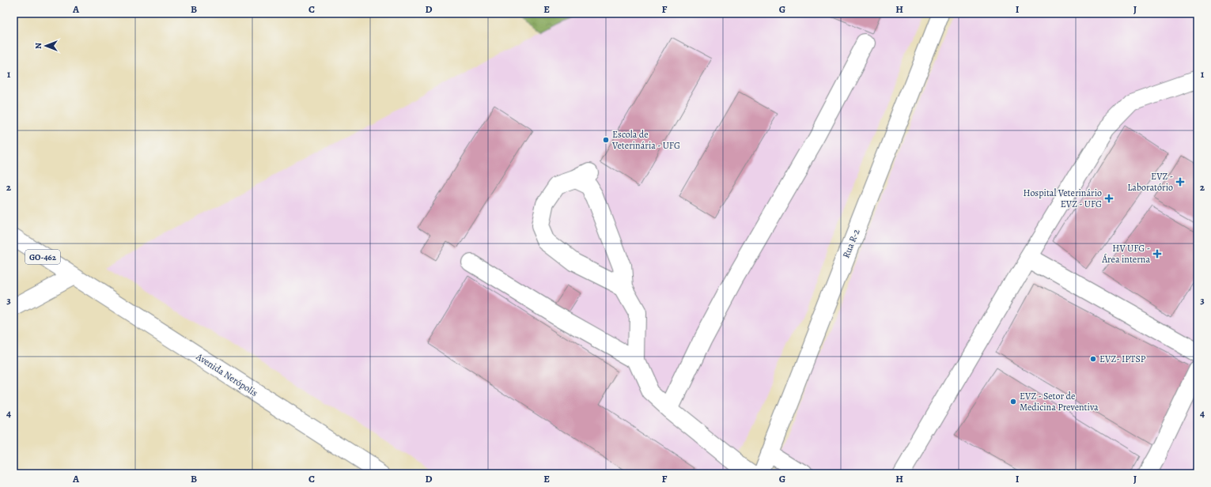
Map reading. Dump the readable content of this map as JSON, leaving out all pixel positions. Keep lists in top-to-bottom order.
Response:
{
  "streets": {
    "street": ["Rua R-2", "GO-462", "Avenida Nerópolis"]
  },
  "crossings": [
    ["GO-462", "Avenida Nerópolis"]
  ],
  "places": {
    "other": ["Escola de Veterinária - UFG", "EVZ- IPTSP", "EVZ - Setor de Medicina Preventiva"],
    "health": ["EVZ - Laboratório", "Hospital Veterinário EVZ - UFG", "HV UFG - Área interna"]
  },
  "north": "left",
  "grid": {
    "columns": [
      "A",
      "B",
      "C",
      "D",
      "E",
      "F",
      "G",
      "H",
      "I",
      "J"
    ],
    "rows": [
      "1",
      "2",
      "3",
      "4"
    ]
  }
}
